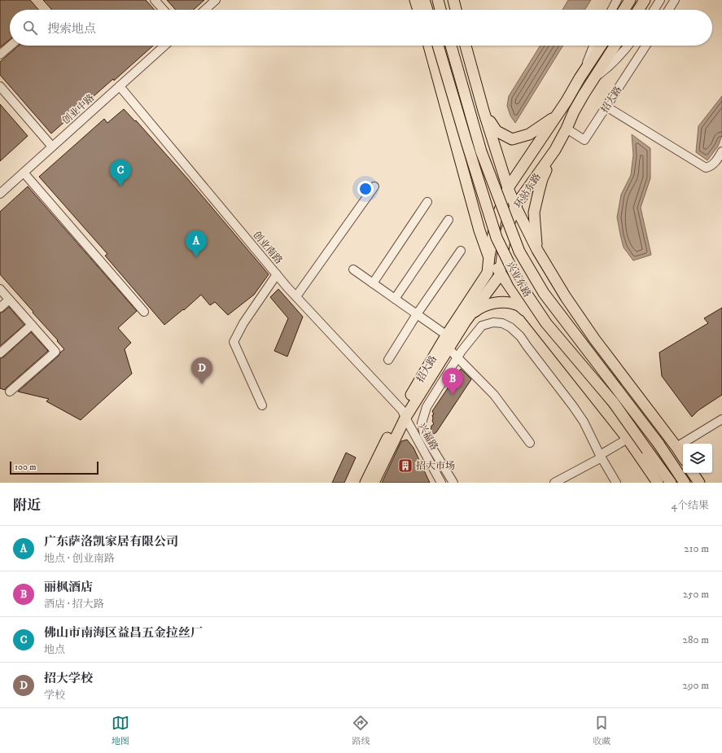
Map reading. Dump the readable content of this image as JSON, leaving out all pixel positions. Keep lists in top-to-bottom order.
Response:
{
  "streets": {
    "main road": ["招大路", "环站东路", "兴业东路"],
    "street": ["创业中路", "创业南路", "兴福路"]
  },
  "crossings": [
    ["招大路", "环站东路"],
    ["招大路", "创业南路"],
    ["招大路", "兴福路"],
    ["创业中路", "创业南路"],
    ["创业南路", "兴福路"]
  ],
  "places": {
    "building": ["招大市场"]
  },
  "scale_bar": "100 m",
  "page": {
    "search": "搜索地点",
    "pins": [
      "C",
      "A",
      "D",
      "B"
    ],
    "scale": "100 m",
    "heading": ["附近", "4个结果"],
    "list": [
      {
        "mark": "A",
        "name": "广东萨洛凯家居有限公司",
        "note": "地点 · 创业南路",
        "value": "210 m"
      },
      {
        "mark": "B",
        "name": "丽枫酒店",
        "note": "酒店 · 招大路",
        "value": "250 m"
      },
      {
        "mark": "C",
        "name": "佛山市南海区益昌五金拉丝厂",
        "note": "地点",
        "value": "280 m"
      },
      {
        "mark": "D",
        "name": "招大学校",
        "note": "学校",
        "value": "290 m"
      }
    ],
    "nav": ["地图", "路线", "收藏"]
  }
}
